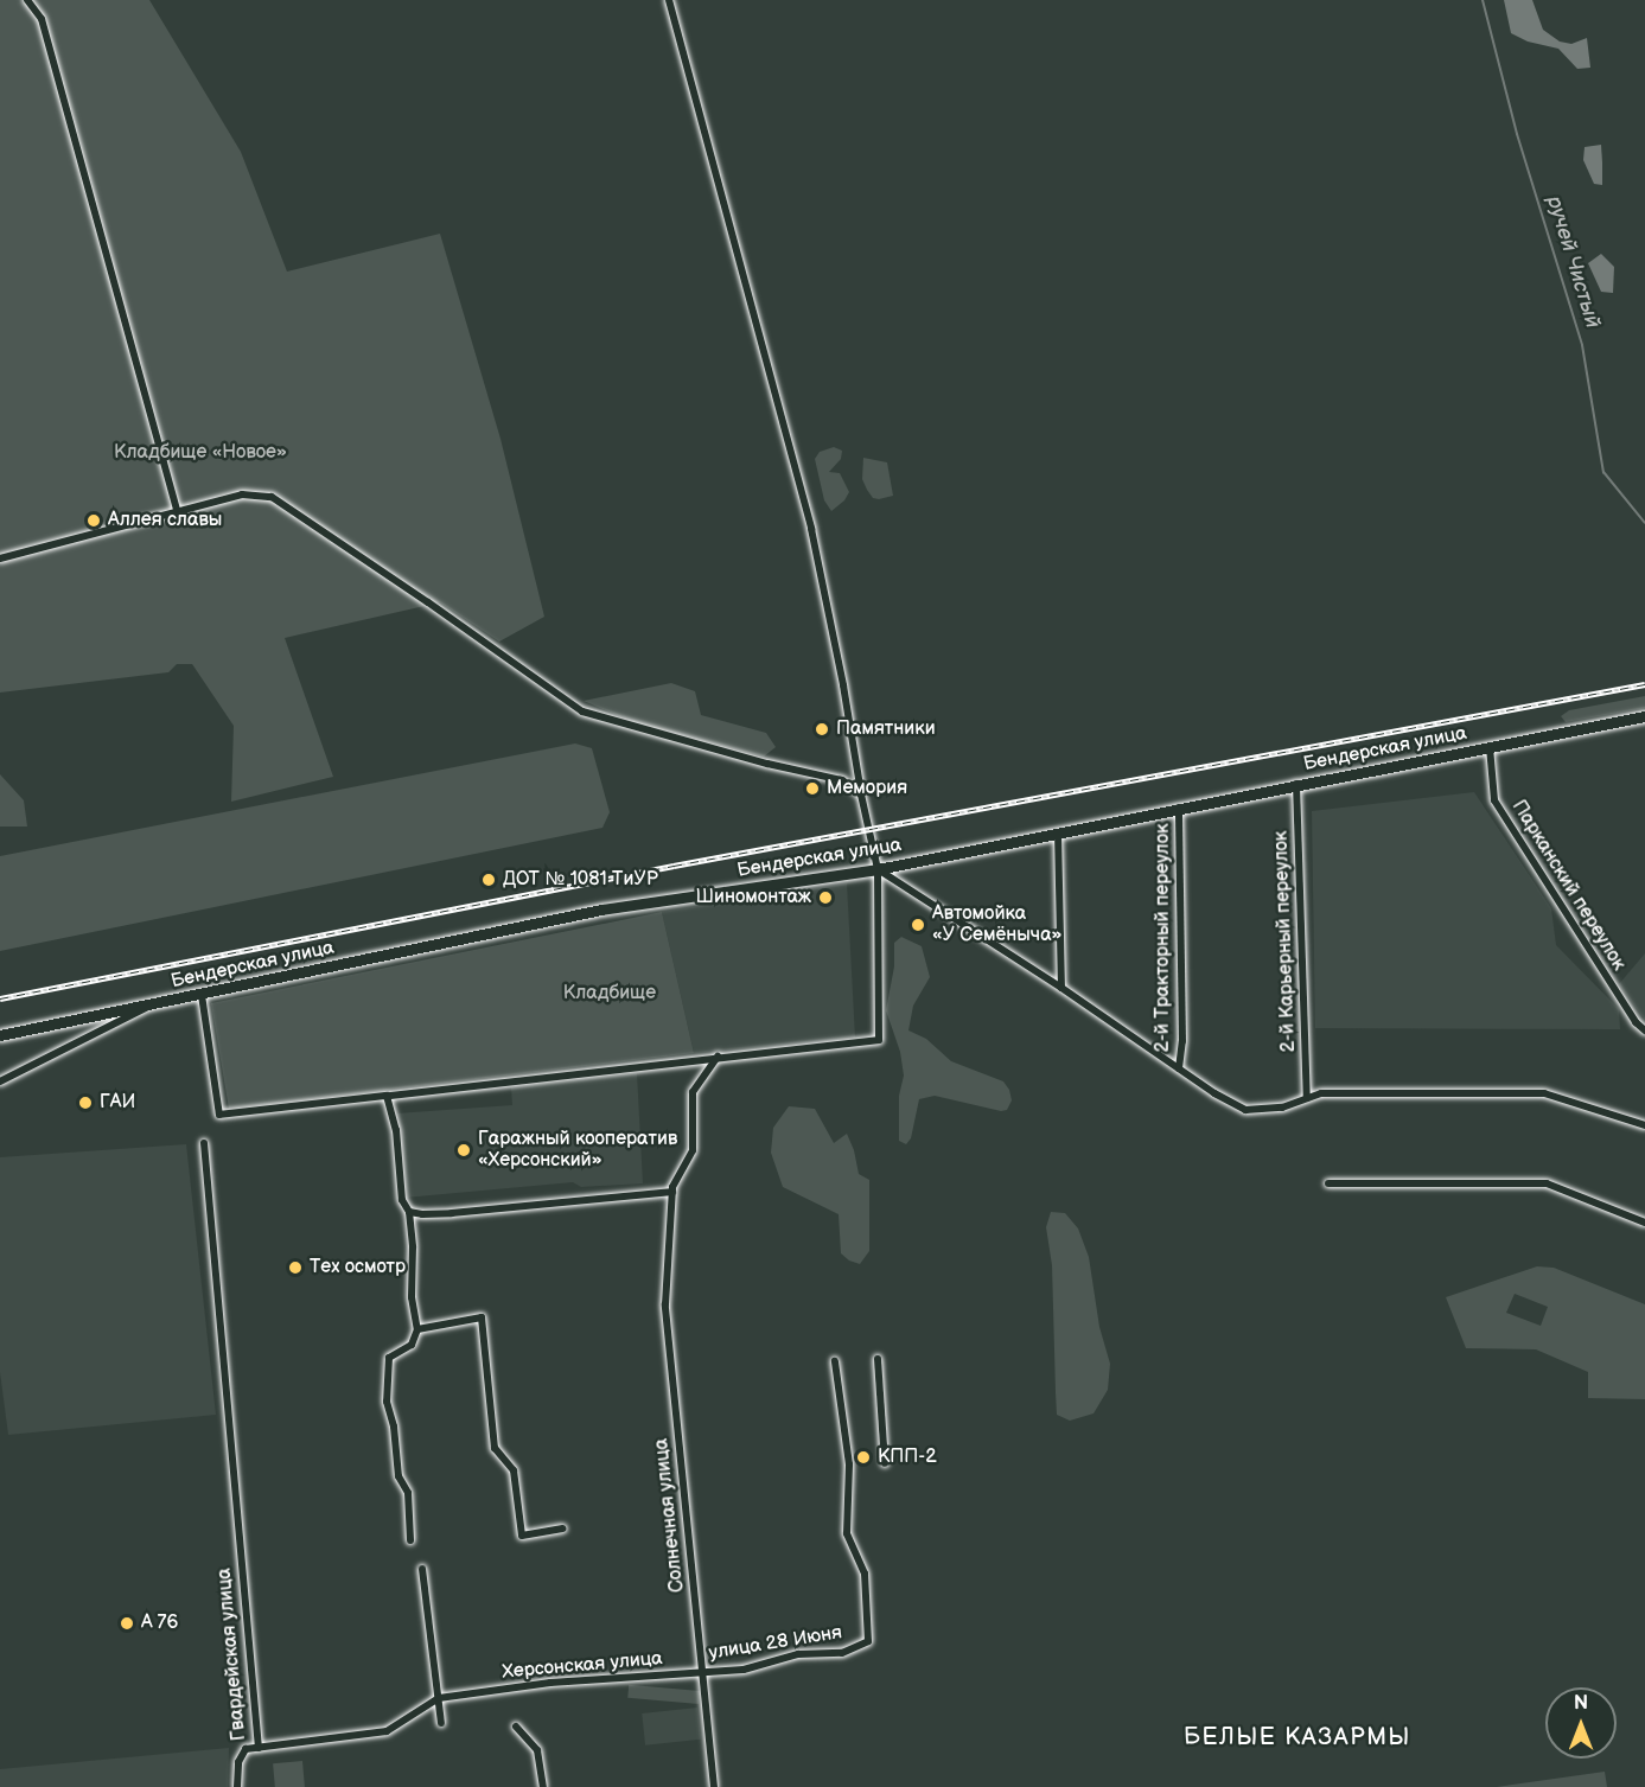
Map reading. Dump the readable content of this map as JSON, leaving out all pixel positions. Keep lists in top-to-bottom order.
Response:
{
  "streets": {
    "main road": ["Бендерская улица"],
    "street": [
      "Парканский переулок",
      "2-й Тракторный переулок",
      "2-й Карьерный переулок",
      "Солнечная улица",
      "улица 28 Июня",
      "Гвардейская улица",
      "Херсонская улица"
    ]
  },
  "crossings": [
    ["Бендерская улица", "Парканский переулок"],
    ["Бендерская улица", "2-й Тракторный переулок"],
    ["Бендерская улица", "2-й Карьерный переулок"],
    ["Солнечная улица", "улица 28 Июня"],
    ["Солнечная улица", "Херсонская улица"],
    ["улица 28 Июня", "Херсонская улица"]
  ],
  "districts": ["БЕЛЫЕ КАЗАРМЫ"],
  "water": ["ручей Чистый"],
  "parks": ["Кладбище «Новое»", "Кладбище"],
  "places": [
    "Аллея славы",
    "Памятники",
    "Мемория",
    "ДОТ № 1081 ТиУР",
    "Шиномонтаж",
    "Автомойка «У Семёныча»",
    "ГАИ",
    "Гаражный кооператив «Херсонский»",
    "Тех осмотр",
    "КПП-2",
    "А 76"
  ],
  "north": "top"
}
